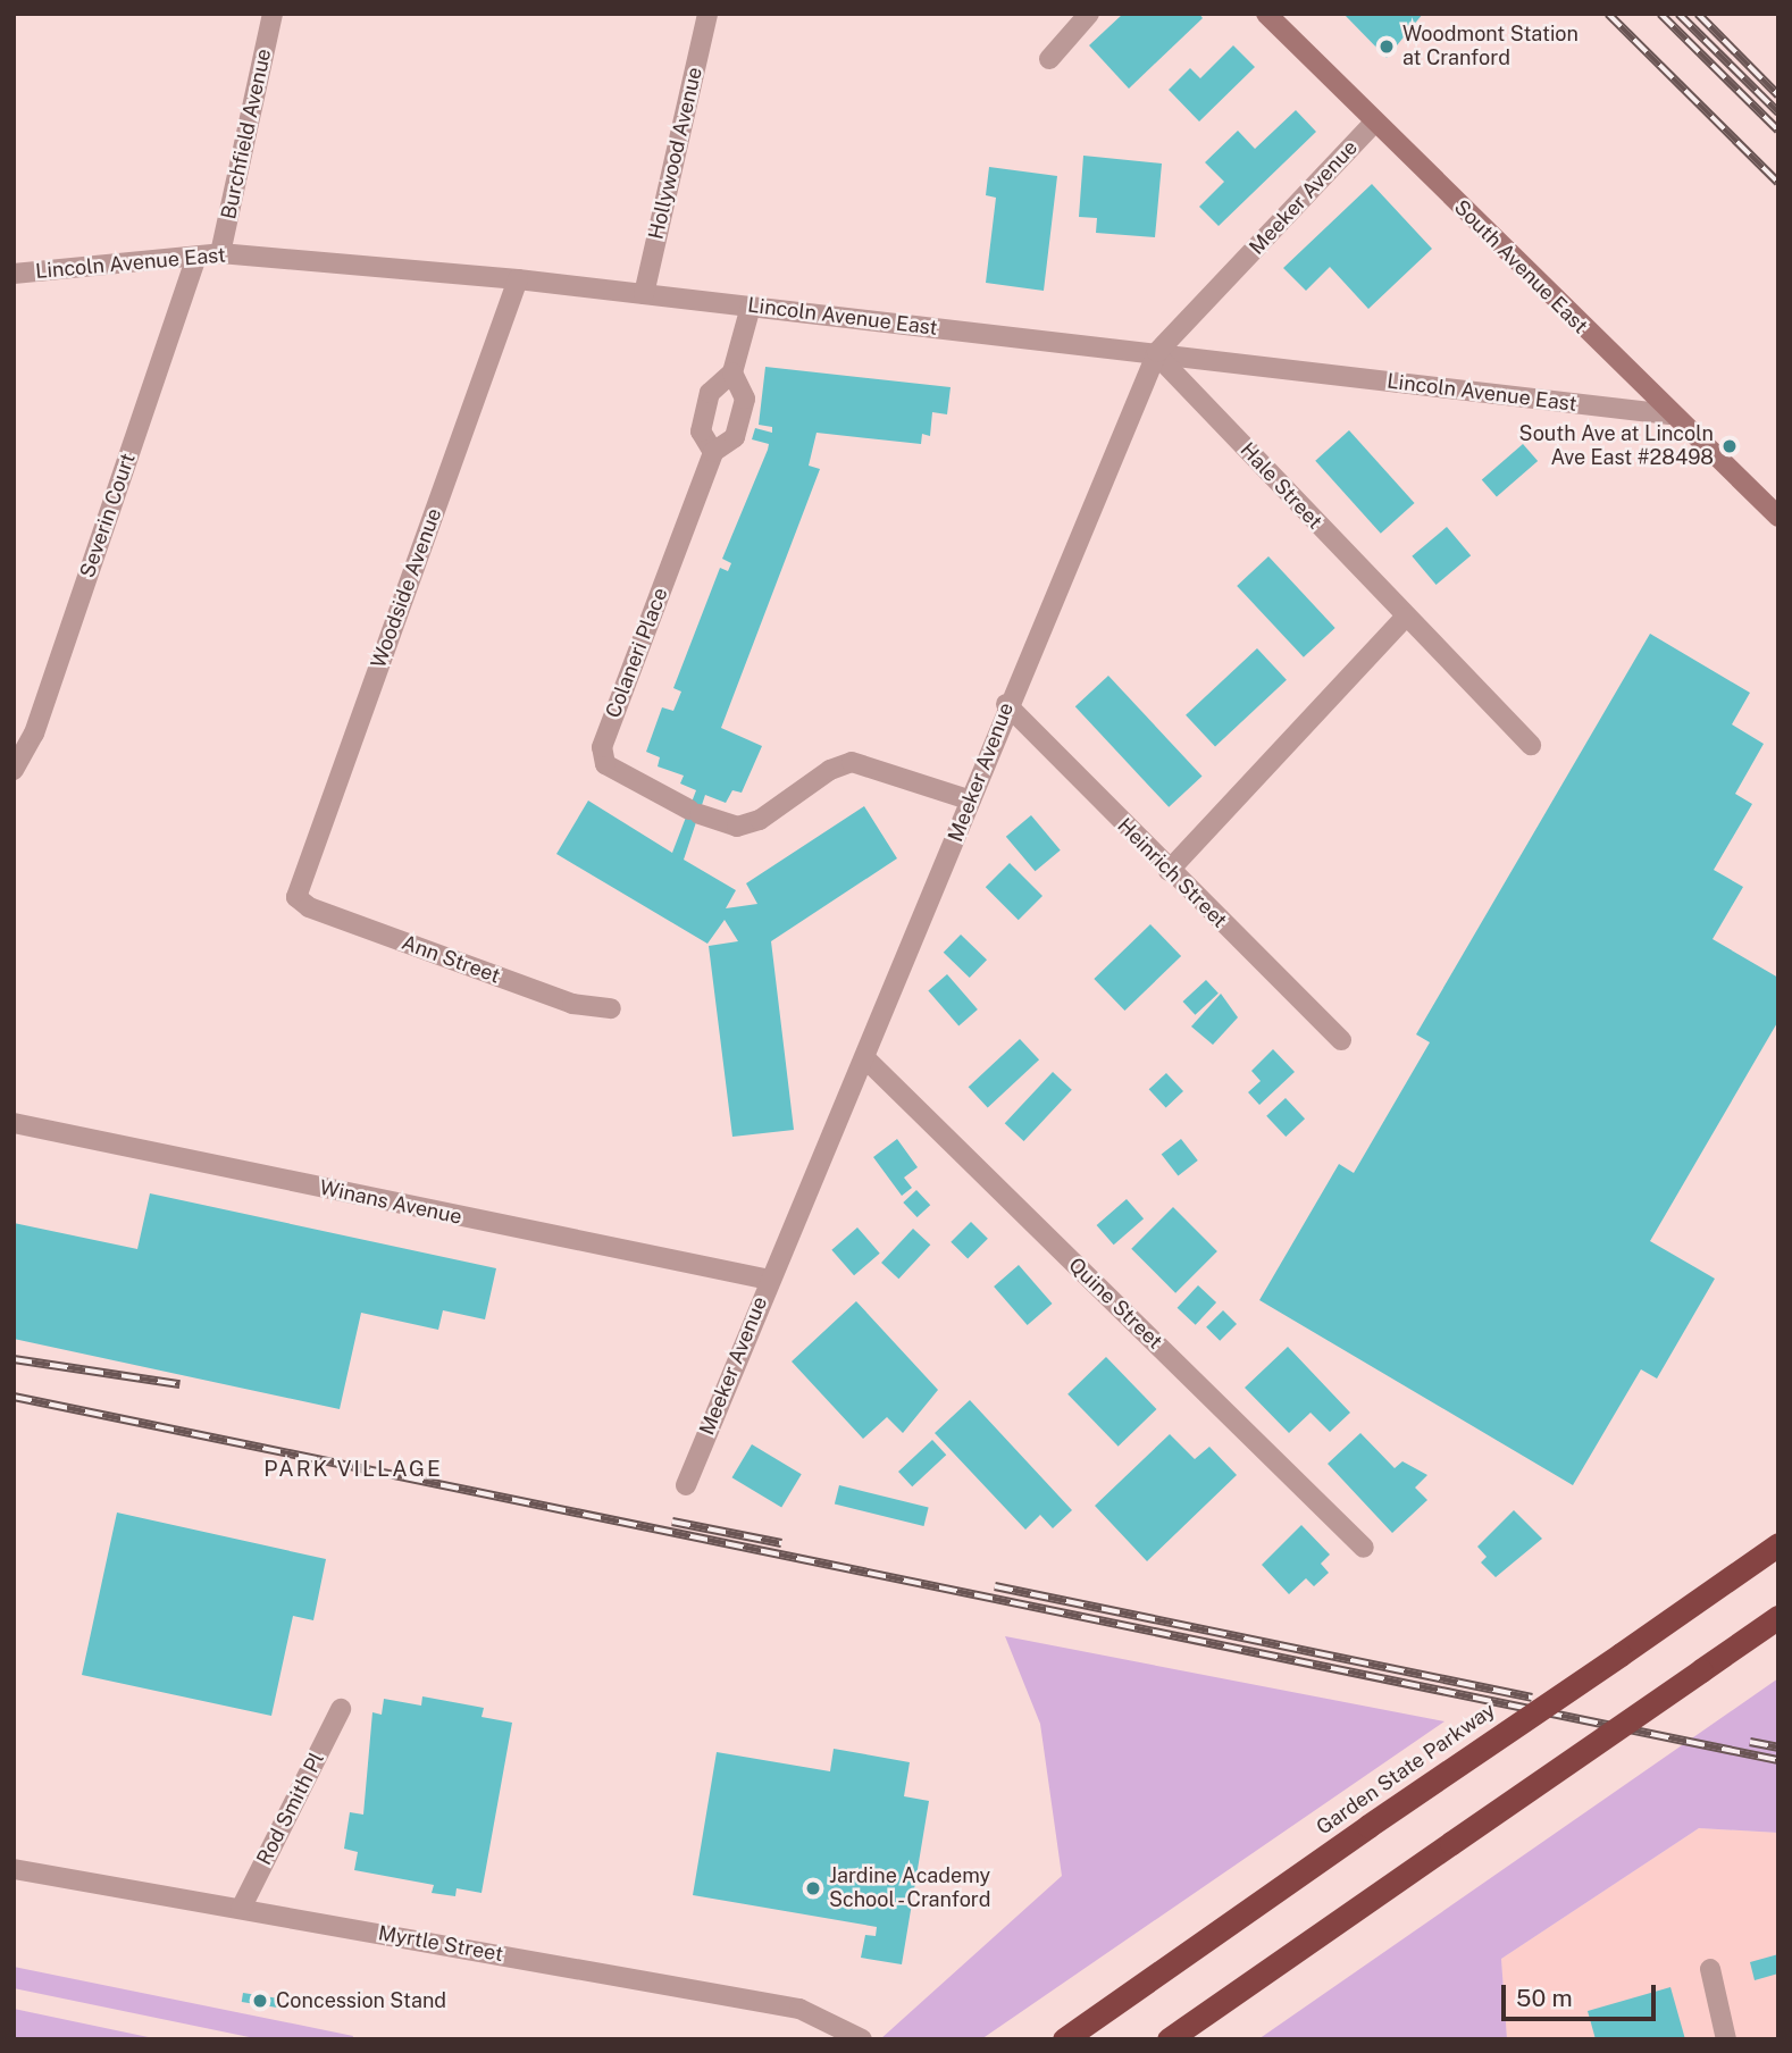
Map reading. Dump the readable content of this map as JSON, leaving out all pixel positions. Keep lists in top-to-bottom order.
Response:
{
  "streets": {
    "highway": ["Garden State Parkway"],
    "main road": ["South Avenue East"],
    "street": [
      "Burchfield Avenue",
      "Hollywood Avenue",
      "Meeker Avenue",
      "Lincoln Avenue East",
      "Hale Street",
      "Severin Court",
      "Woodside Avenue",
      "Colaneri Place",
      "Heinrich Street",
      "Ann Street",
      "Winans Avenue",
      "Quine Street",
      "Rod Smith Pl",
      "Myrtle Street"
    ]
  },
  "crossings": [
    ["Burchfield Avenue", "Lincoln Avenue East"],
    ["Hollywood Avenue", "Lincoln Avenue East"],
    ["Meeker Avenue", "Lincoln Avenue East"],
    ["Meeker Avenue", "South Avenue East"],
    ["Meeker Avenue", "Hale Street"],
    ["Meeker Avenue", "Colaneri Place"],
    ["Meeker Avenue", "Heinrich Street"],
    ["Meeker Avenue", "Winans Avenue"],
    ["Meeker Avenue", "Quine Street"],
    ["Lincoln Avenue East", "South Avenue East"],
    ["Lincoln Avenue East", "Hale Street"],
    ["Lincoln Avenue East", "Severin Court"],
    ["Lincoln Avenue East", "Woodside Avenue"],
    ["Woodside Avenue", "Ann Street"],
    ["Rod Smith Pl", "Myrtle Street"]
  ],
  "districts": ["PARK VILLAGE"],
  "places": [
    "Woodmont Station at Cranford",
    "South Ave at Lincoln Ave East #28498",
    "Jardine Academy School - Cranford",
    "Concession Stand"
  ],
  "scale_bar": "50 m"
}
